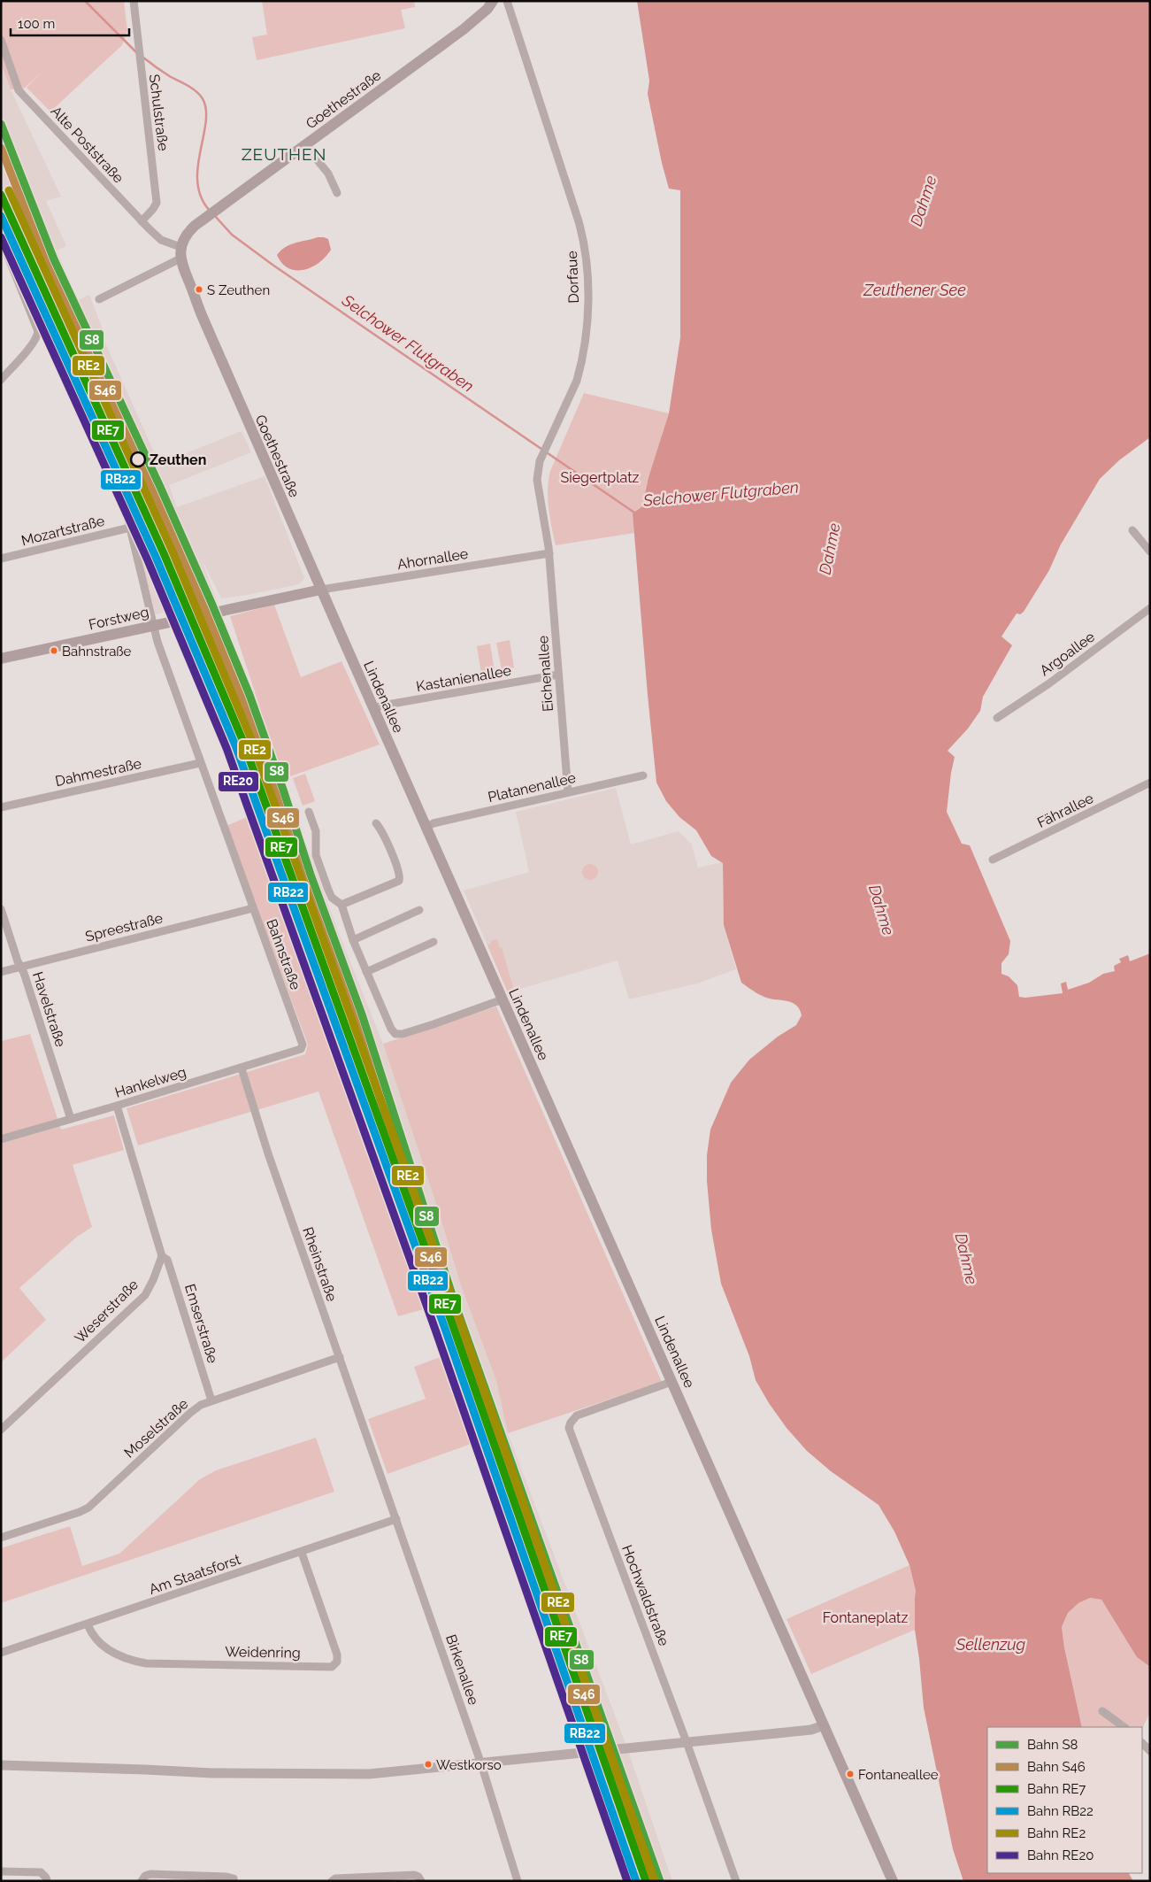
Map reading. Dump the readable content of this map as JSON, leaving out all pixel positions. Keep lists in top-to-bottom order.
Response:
{
  "streets": {
    "main road": ["Goethestraße", "Forstweg", "Lindenallee"],
    "street": [
      "Schulstraße",
      "Alte Poststraße",
      "Dorfaue",
      "Mozartstraße",
      "Ahornallee",
      "Argoallee",
      "Eichenallee",
      "Kastanienallee",
      "Dahmestraße",
      "Platanenallee",
      "Fährallee",
      "Spreestraße",
      "Bahnstraße",
      "Havelstraße",
      "Hankelweg",
      "Rheinstraße",
      "Weserstraße",
      "Emserstraße",
      "Moselstraße",
      "Am Staatsforst",
      "Hochwaldstraße",
      "Weidenring",
      "Birkenallee"
    ]
  },
  "crossings": [
    ["Goethestraße", "Alte Poststraße"],
    ["Goethestraße", "Ahornallee"],
    ["Goethestraße", "Forstweg"],
    ["Goethestraße", "Lindenallee"],
    ["Schulstraße", "Alte Poststraße"],
    ["Dorfaue", "Ahornallee"],
    ["Dorfaue", "Eichenallee"],
    ["Mozartstraße", "Bahnstraße"],
    ["Ahornallee", "Forstweg"],
    ["Ahornallee", "Eichenallee"],
    ["Ahornallee", "Lindenallee"],
    ["Forstweg", "Lindenallee"],
    ["Forstweg", "Bahnstraße"],
    ["Eichenallee", "Kastanienallee"],
    ["Eichenallee", "Platanenallee"],
    ["Kastanienallee", "Lindenallee"],
    ["Lindenallee", "Platanenallee"],
    ["Lindenallee", "Hochwaldstraße"],
    ["Dahmestraße", "Bahnstraße"],
    ["Spreestraße", "Bahnstraße"],
    ["Spreestraße", "Havelstraße"],
    ["Bahnstraße", "Hankelweg"],
    ["Havelstraße", "Hankelweg"],
    ["Hankelweg", "Rheinstraße"],
    ["Rheinstraße", "Moselstraße"],
    ["Rheinstraße", "Birkenallee"],
    ["Weserstraße", "Emserstraße"],
    ["Emserstraße", "Moselstraße"],
    ["Am Staatsforst", "Weidenring"],
    ["Am Staatsforst", "Birkenallee"]
  ],
  "districts": ["ZEUTHEN"],
  "water": [
    "Dahme",
    "Zeuthener See",
    "Selchower Flutgraben",
    "Sellenzug"
  ],
  "parks": ["Siegertplatz", "Fontaneplatz"],
  "places": [
    "S Zeuthen",
    "Zeuthen",
    "Bahnstraße",
    "Westkorso",
    "Fontaneallee"
  ],
  "lines": [
    "rail line S8",
    "rail line S46",
    "rail line RE2",
    "rail line RE7",
    "rail line RB22",
    "rail line RE20"
  ],
  "legend": [
    "Bahn S8",
    "Bahn S46",
    "Bahn RE7",
    "Bahn RB22",
    "Bahn RE2",
    "Bahn RE20"
  ],
  "scale_bar": "100 m"
}
